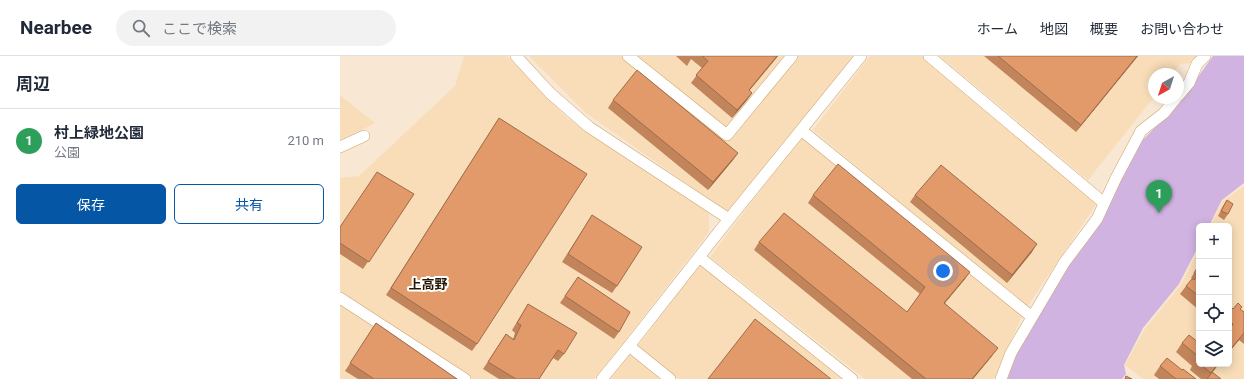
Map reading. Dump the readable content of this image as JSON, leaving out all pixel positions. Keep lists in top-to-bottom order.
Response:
{
  "districts": ["上高野"],
  "north": "bottom left",
  "page": {
    "header": "Nearbee",
    "search": "ここで検索",
    "nav": [
      "ホーム",
      "地図",
      "概要",
      "お問い合わせ"
    ],
    "heading": "周辺",
    "list": [
      {
        "mark": "1",
        "name": "村上緑地公園",
        "note": "公園",
        "value": "210 m"
      }
    ],
    "buttons": ["保存", "共有"],
    "pins": "1",
    "map_buttons": ["+", "−"]
  }
}
